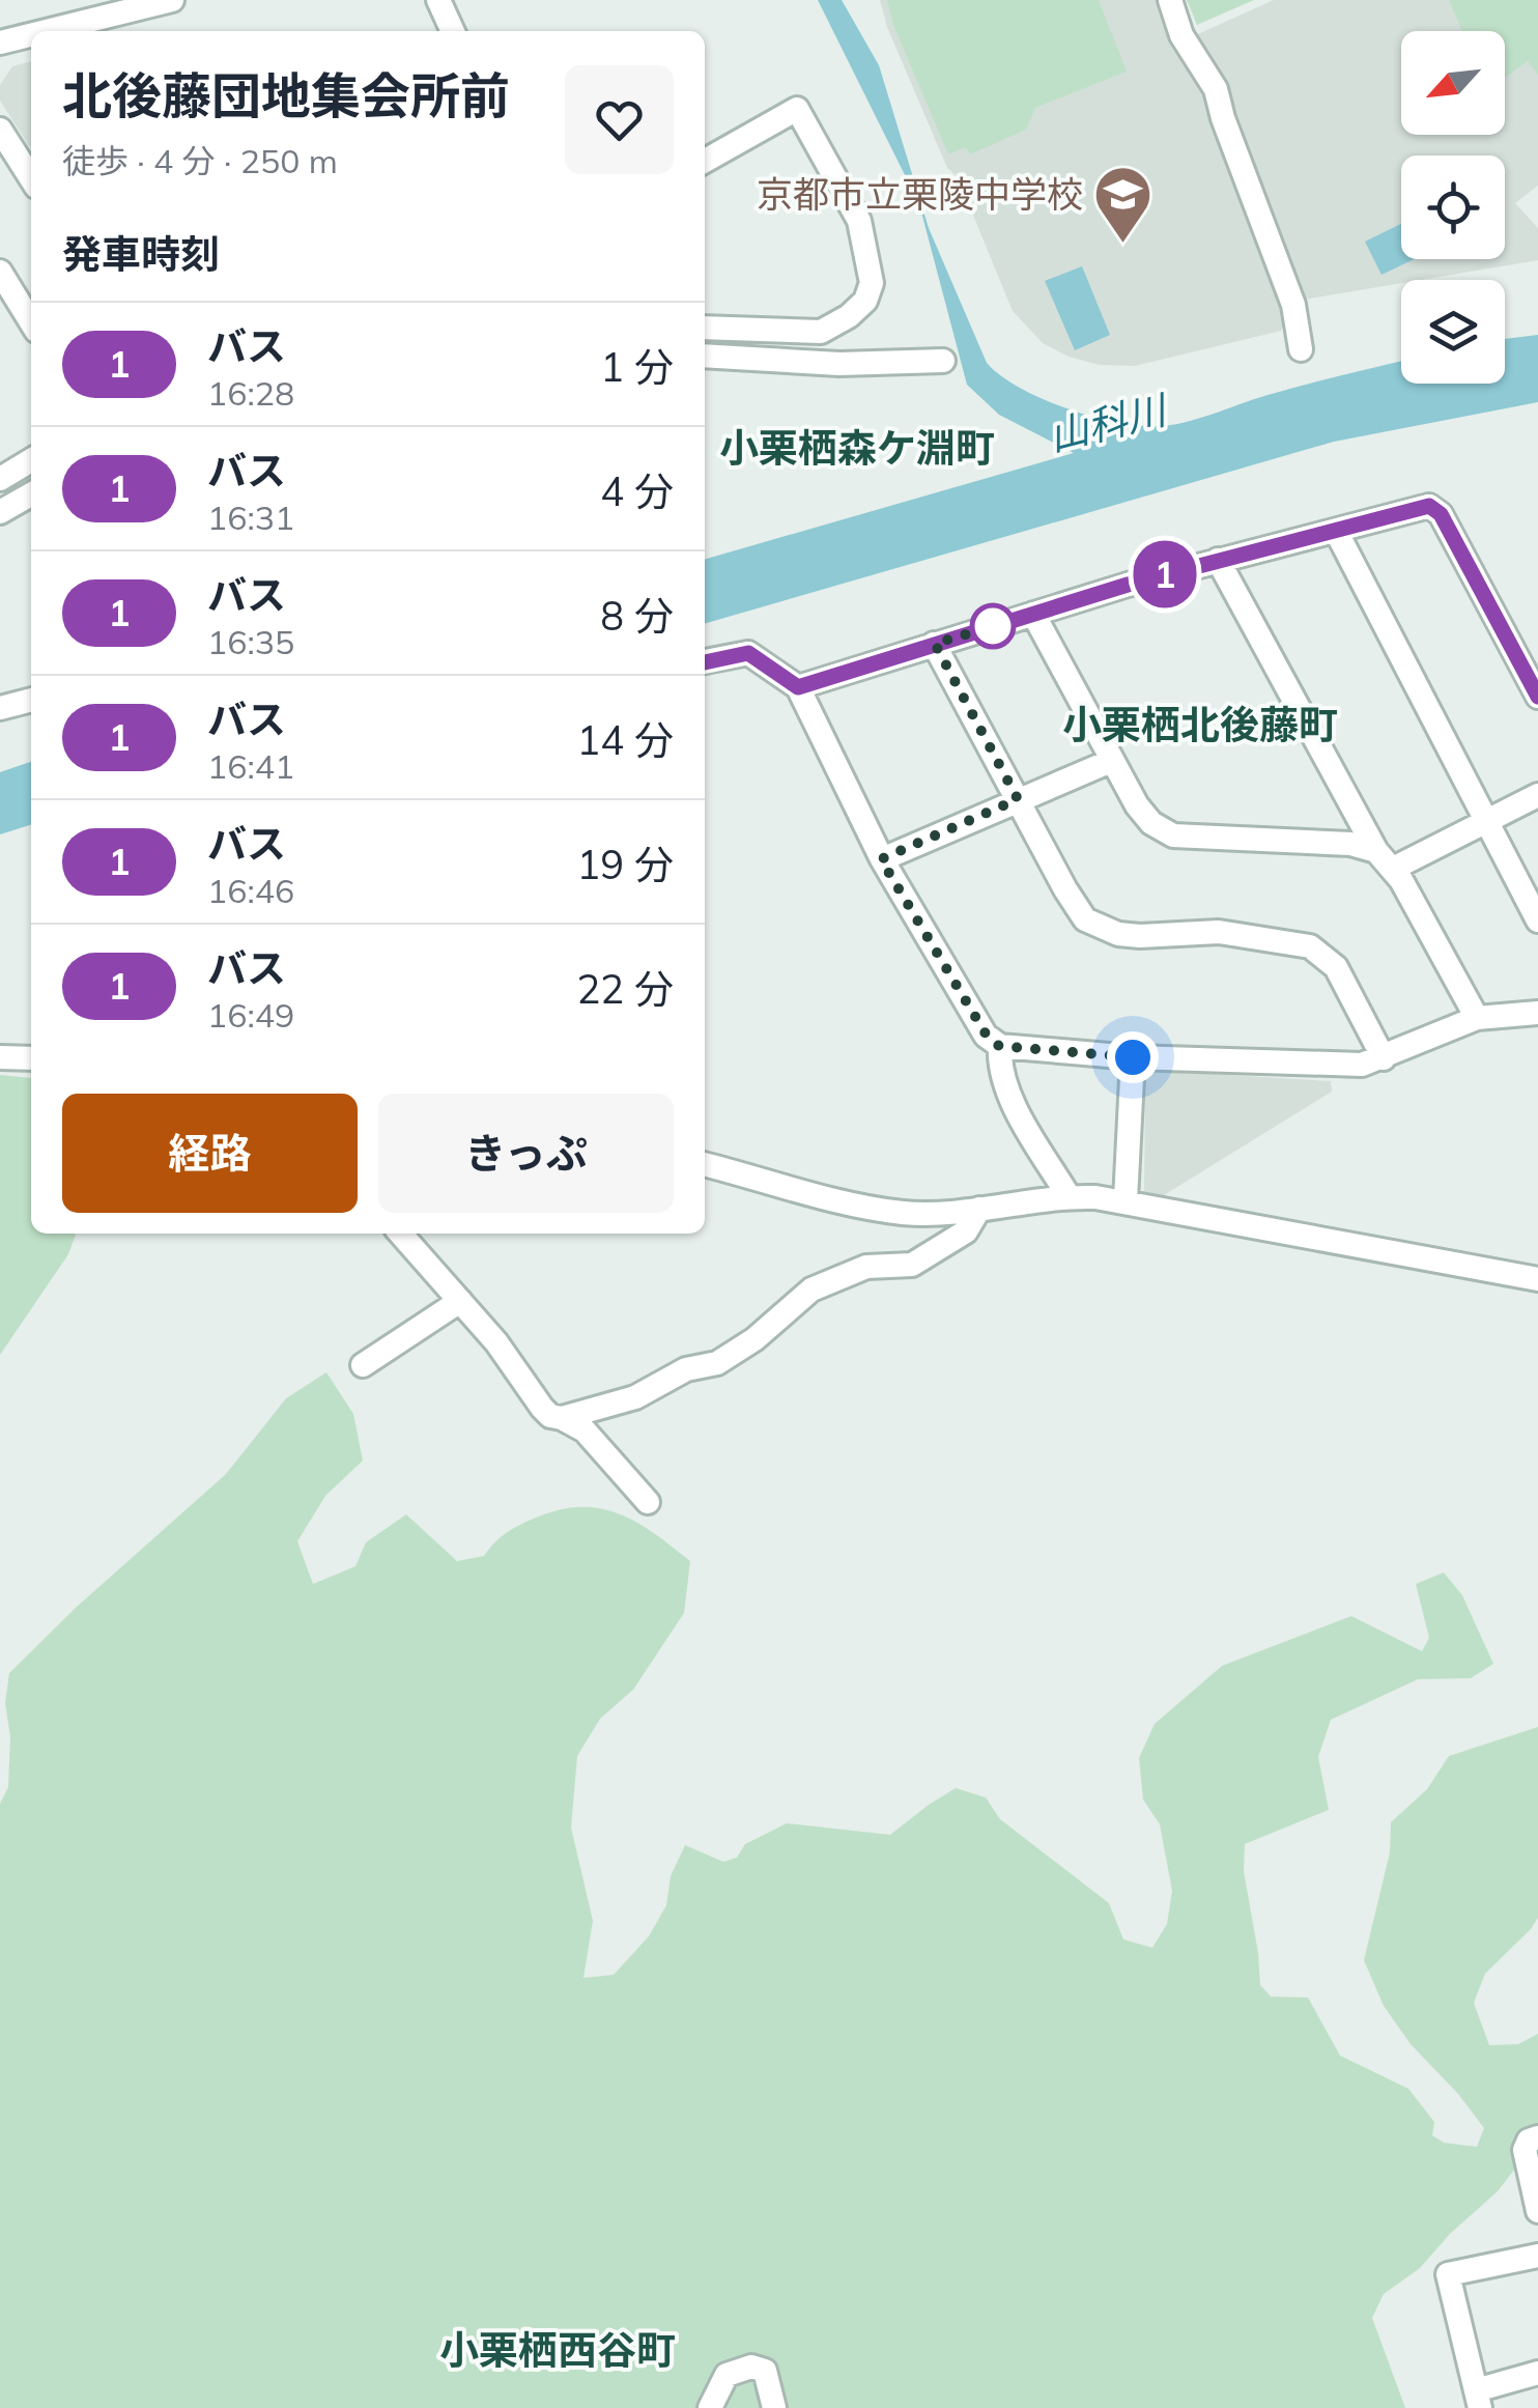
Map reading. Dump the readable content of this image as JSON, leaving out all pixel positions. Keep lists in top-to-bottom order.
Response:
{
  "districts": ["小栗栖森ケ淵町", "小栗栖北後藤町", "小栗栖西谷町"],
  "water": ["山科川"],
  "places": {
    "school or university": ["京都市立栗陵中学校"]
  },
  "lines": ["bus line 1"],
  "north": "bottom left",
  "page": {
    "on_map": "1",
    "heading": [
      ["北後藤団地集会所前", "徒歩 · 4 分 · 250 m"],
      "発車時刻"
    ],
    "list": [
      {
        "mark": "1",
        "name": "バス",
        "note": "16:28",
        "value": "1 分"
      },
      {
        "mark": "1",
        "name": "バス",
        "note": "16:31",
        "value": "4 分"
      },
      {
        "mark": "1",
        "name": "バス",
        "note": "16:35",
        "value": "8 分"
      },
      {
        "mark": "1",
        "name": "バス",
        "note": "16:41",
        "value": "14 分"
      },
      {
        "mark": "1",
        "name": "バス",
        "note": "16:46",
        "value": "19 分"
      },
      {
        "mark": "1",
        "name": "バス",
        "note": "16:49",
        "value": "22 分"
      }
    ],
    "buttons": ["経路", "きっぷ"]
  }
}
